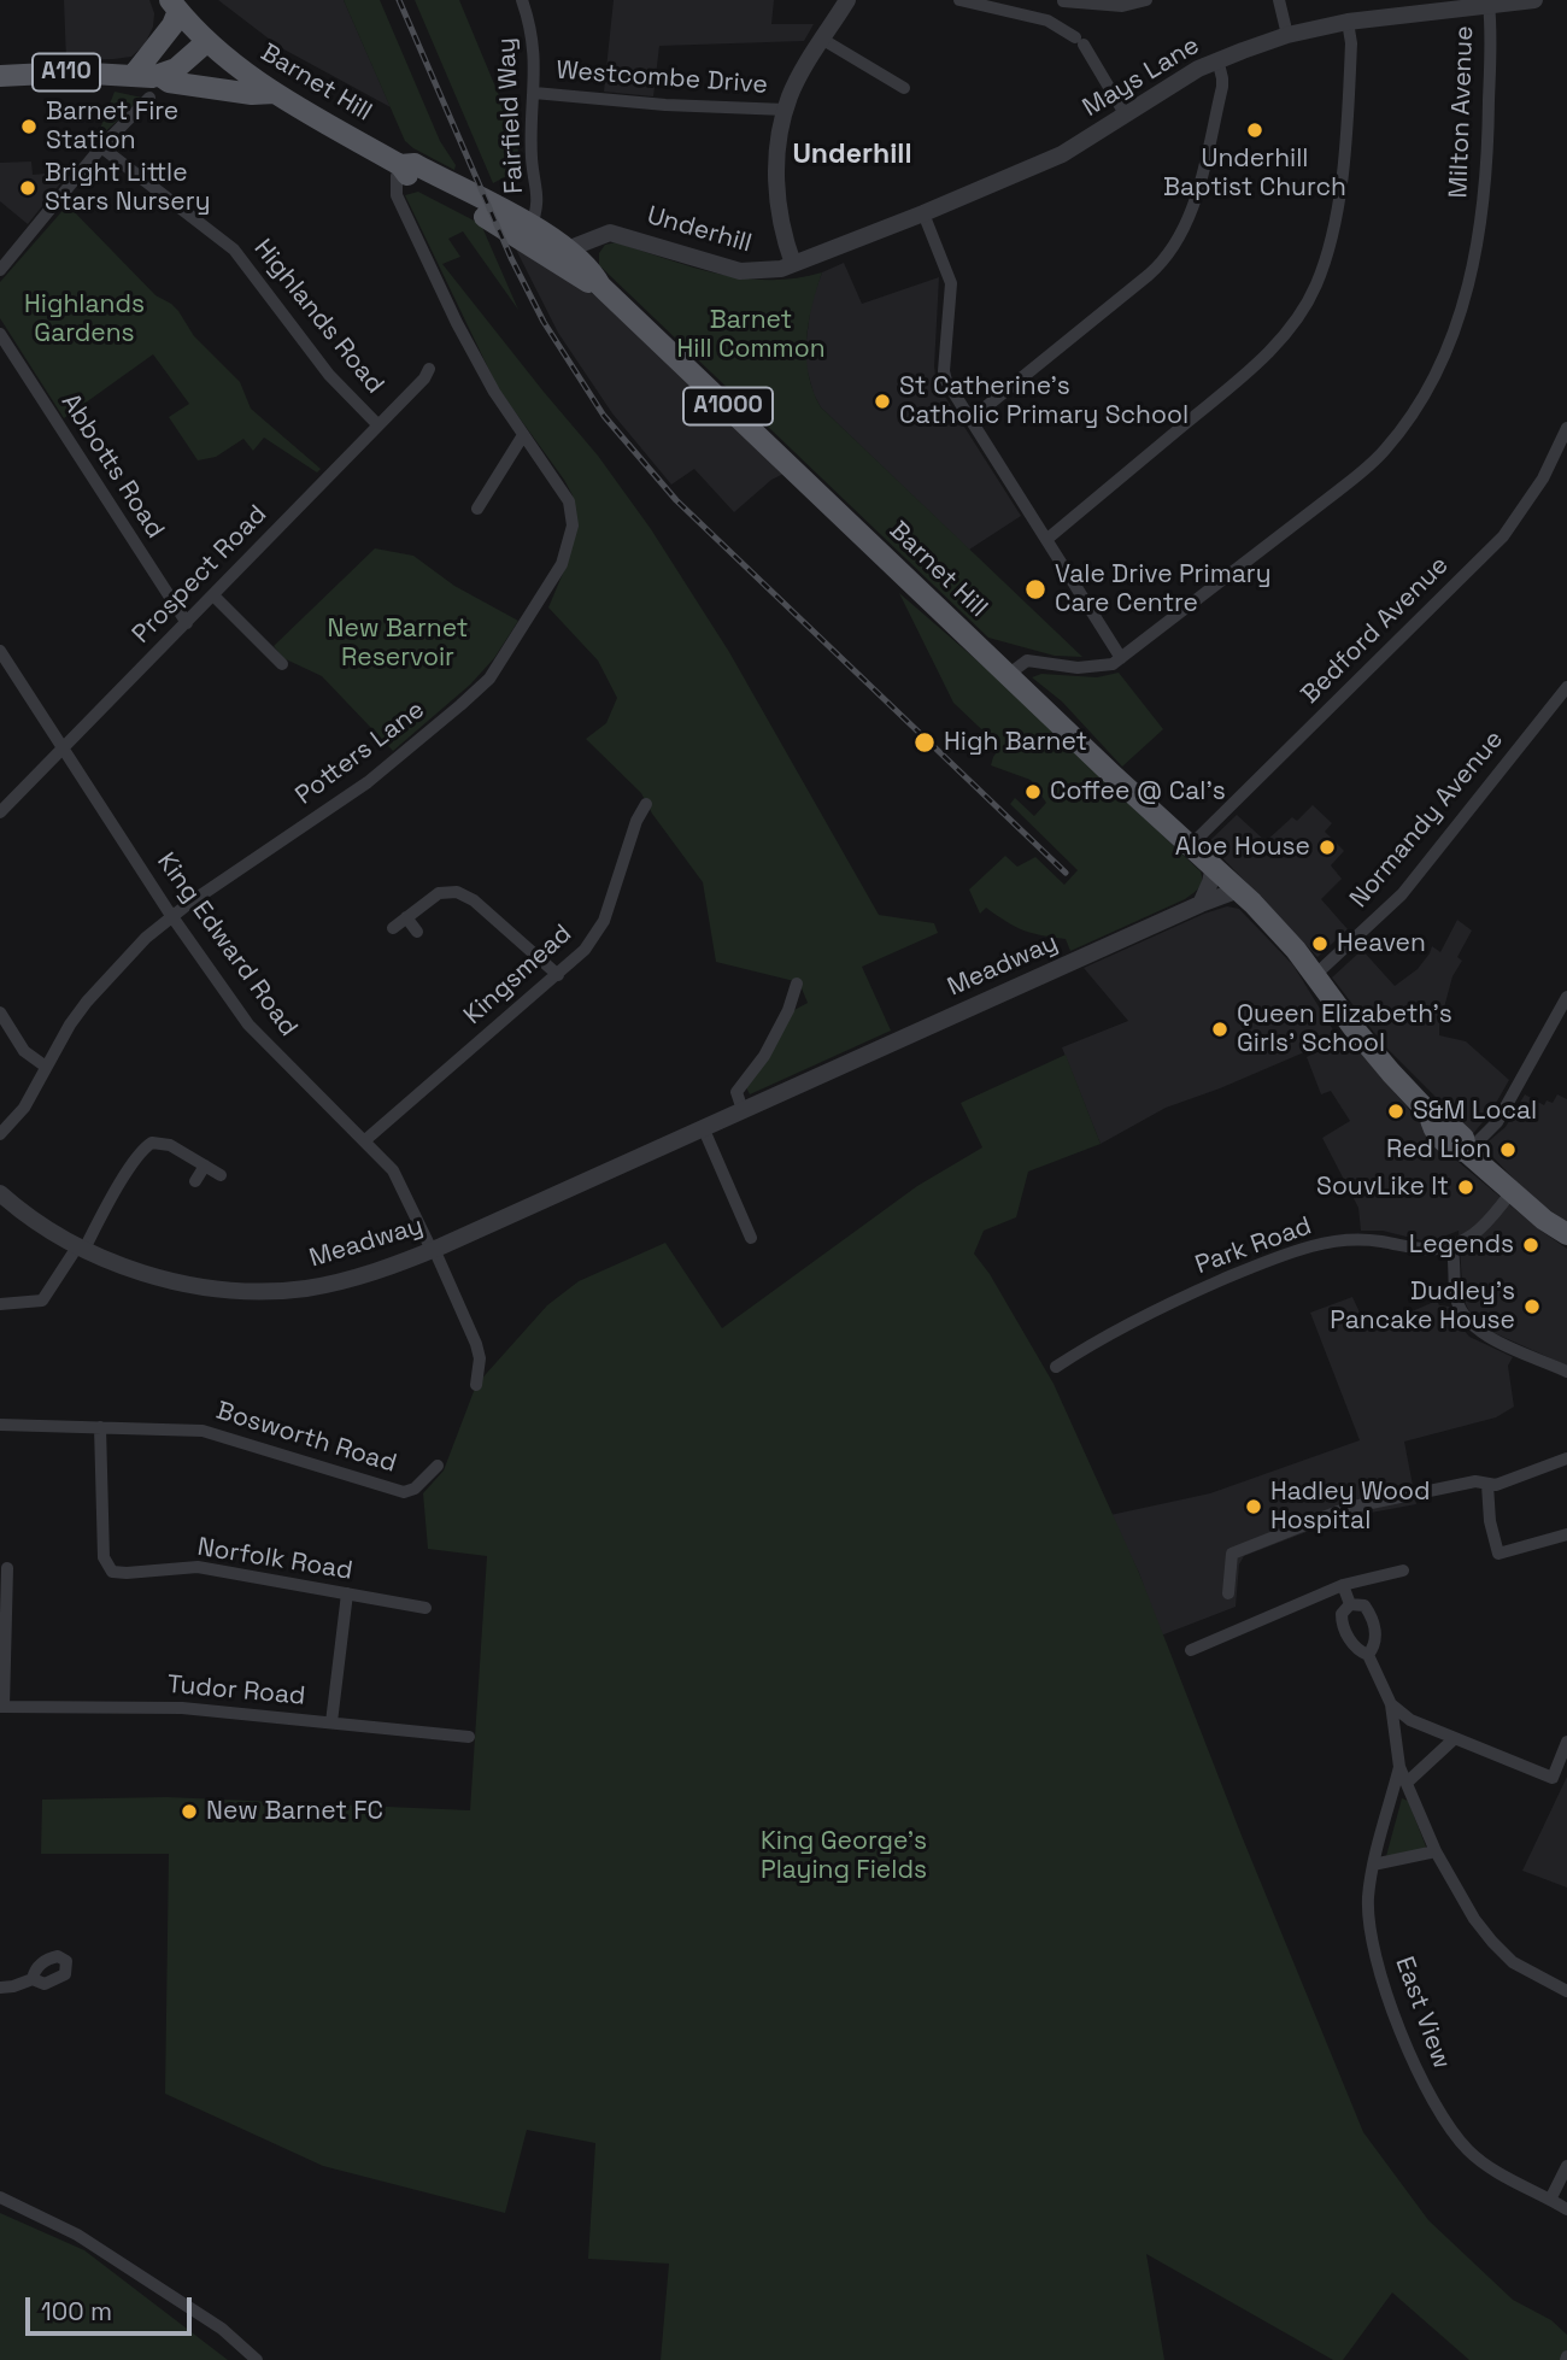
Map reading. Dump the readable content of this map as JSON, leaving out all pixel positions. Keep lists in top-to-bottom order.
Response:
{
  "streets": {
    "main road": ["A110", "Barnet Hill", "A1000"],
    "street": [
      "Mays Lane",
      "Westcombe Drive",
      "Milton Avenue",
      "Fairfield Way",
      "Underhill",
      "Highlands Road",
      "Abbotts Road",
      "Prospect Road",
      "Bedford Avenue",
      "Potters Lane",
      "Normandy Avenue",
      "King Edward Road",
      "Meadway",
      "Kingsmead",
      "Park Road",
      "Bosworth Road",
      "Norfolk Road",
      "Tudor Road",
      "East View"
    ]
  },
  "crossings": [
    ["A110", "Barnet Hill"],
    ["A110", "A1000"],
    ["Mays Lane", "Milton Avenue"],
    ["Mays Lane", "Underhill"],
    ["Westcombe Drive", "Fairfield Way"],
    ["Barnet Hill", "Milton Avenue"],
    ["Barnet Hill", "Fairfield Way"],
    ["Barnet Hill", "Underhill"],
    ["Barnet Hill", "A1000"],
    ["Barnet Hill", "Bedford Avenue"],
    ["Barnet Hill", "Potters Lane"],
    ["Barnet Hill", "Meadway"],
    ["Highlands Road", "Prospect Road"],
    ["A1000", "Normandy Avenue"],
    ["A1000", "Meadway"],
    ["A1000", "Park Road"],
    ["Abbotts Road", "Prospect Road"],
    ["Prospect Road", "King Edward Road"],
    ["Potters Lane", "King Edward Road"],
    ["King Edward Road", "Meadway"],
    ["King Edward Road", "Kingsmead"],
    ["Bosworth Road", "Norfolk Road"]
  ],
  "districts": ["Underhill"],
  "parks": [
    "Highlands Gardens",
    "Barnet Hill Common",
    "New Barnet Reservoir",
    "King George's Playing Fields"
  ],
  "places": [
    "Barnet Fire Station",
    "Underhill Baptist Church",
    "Bright Little Stars Nursery",
    "St Catherine's Catholic Primary School",
    "Vale Drive Primary Care Centre",
    "High Barnet",
    "Coffee @ Cal's",
    "Aloe House",
    "Heaven",
    "Queen Elizabeth's Girls' School",
    "S&M Local",
    "Red Lion",
    "SouvLike It",
    "Legends",
    "Dudley's Pancake House",
    "Hadley Wood Hospital",
    "New Barnet FC"
  ],
  "scale_bar": "100 m"
}
